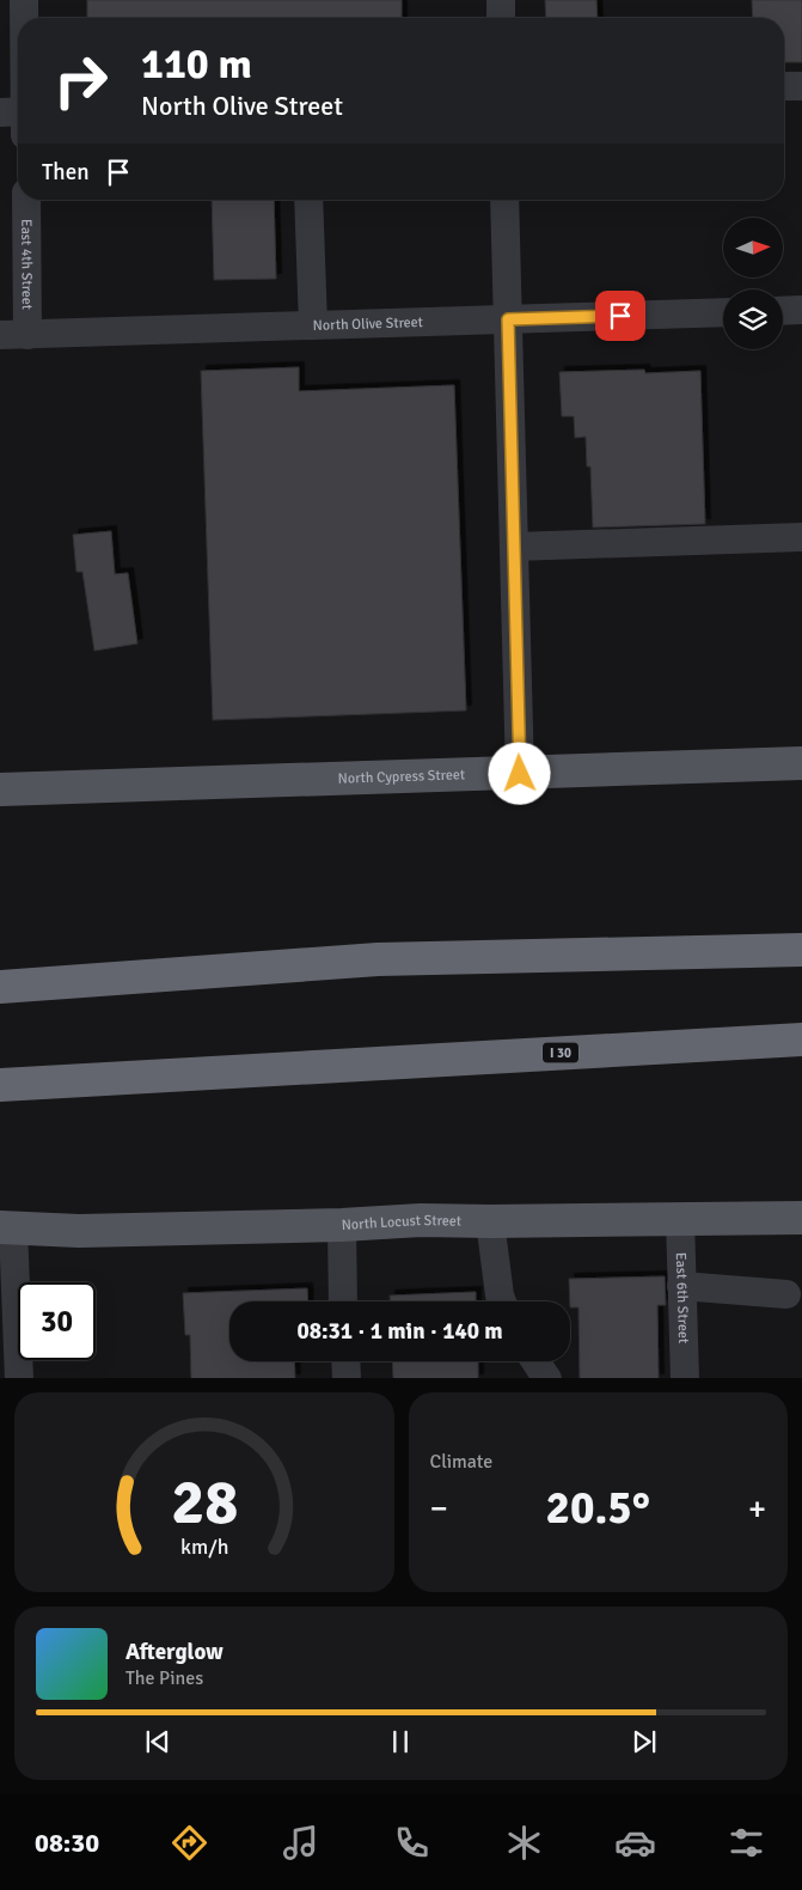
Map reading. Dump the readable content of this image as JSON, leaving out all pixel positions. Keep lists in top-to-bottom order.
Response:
{
  "streets": {
    "highway": ["I 30"],
    "main road": ["North Cypress Street", "North Locust Street"],
    "street": ["East 4th Street", "North Olive Street", "East 6th Street"]
  },
  "crossings": [
    ["East 4th Street", "North Olive Street"],
    ["North Locust Street", "East 6th Street"]
  ],
  "north": "right",
  "page": {
    "turn": ["110 m", "North Olive Street"],
    "then": "Then",
    "limit": "30",
    "trip": "08:31 · 1 min · 140 m",
    "tile": "Climate",
    "heat": ["−", "20.5°", "+"],
    "song": ["Afterglow", "The Pines"],
    "tabs": "08:30",
    "gauge": ["28", "km/h"]
  }
}
